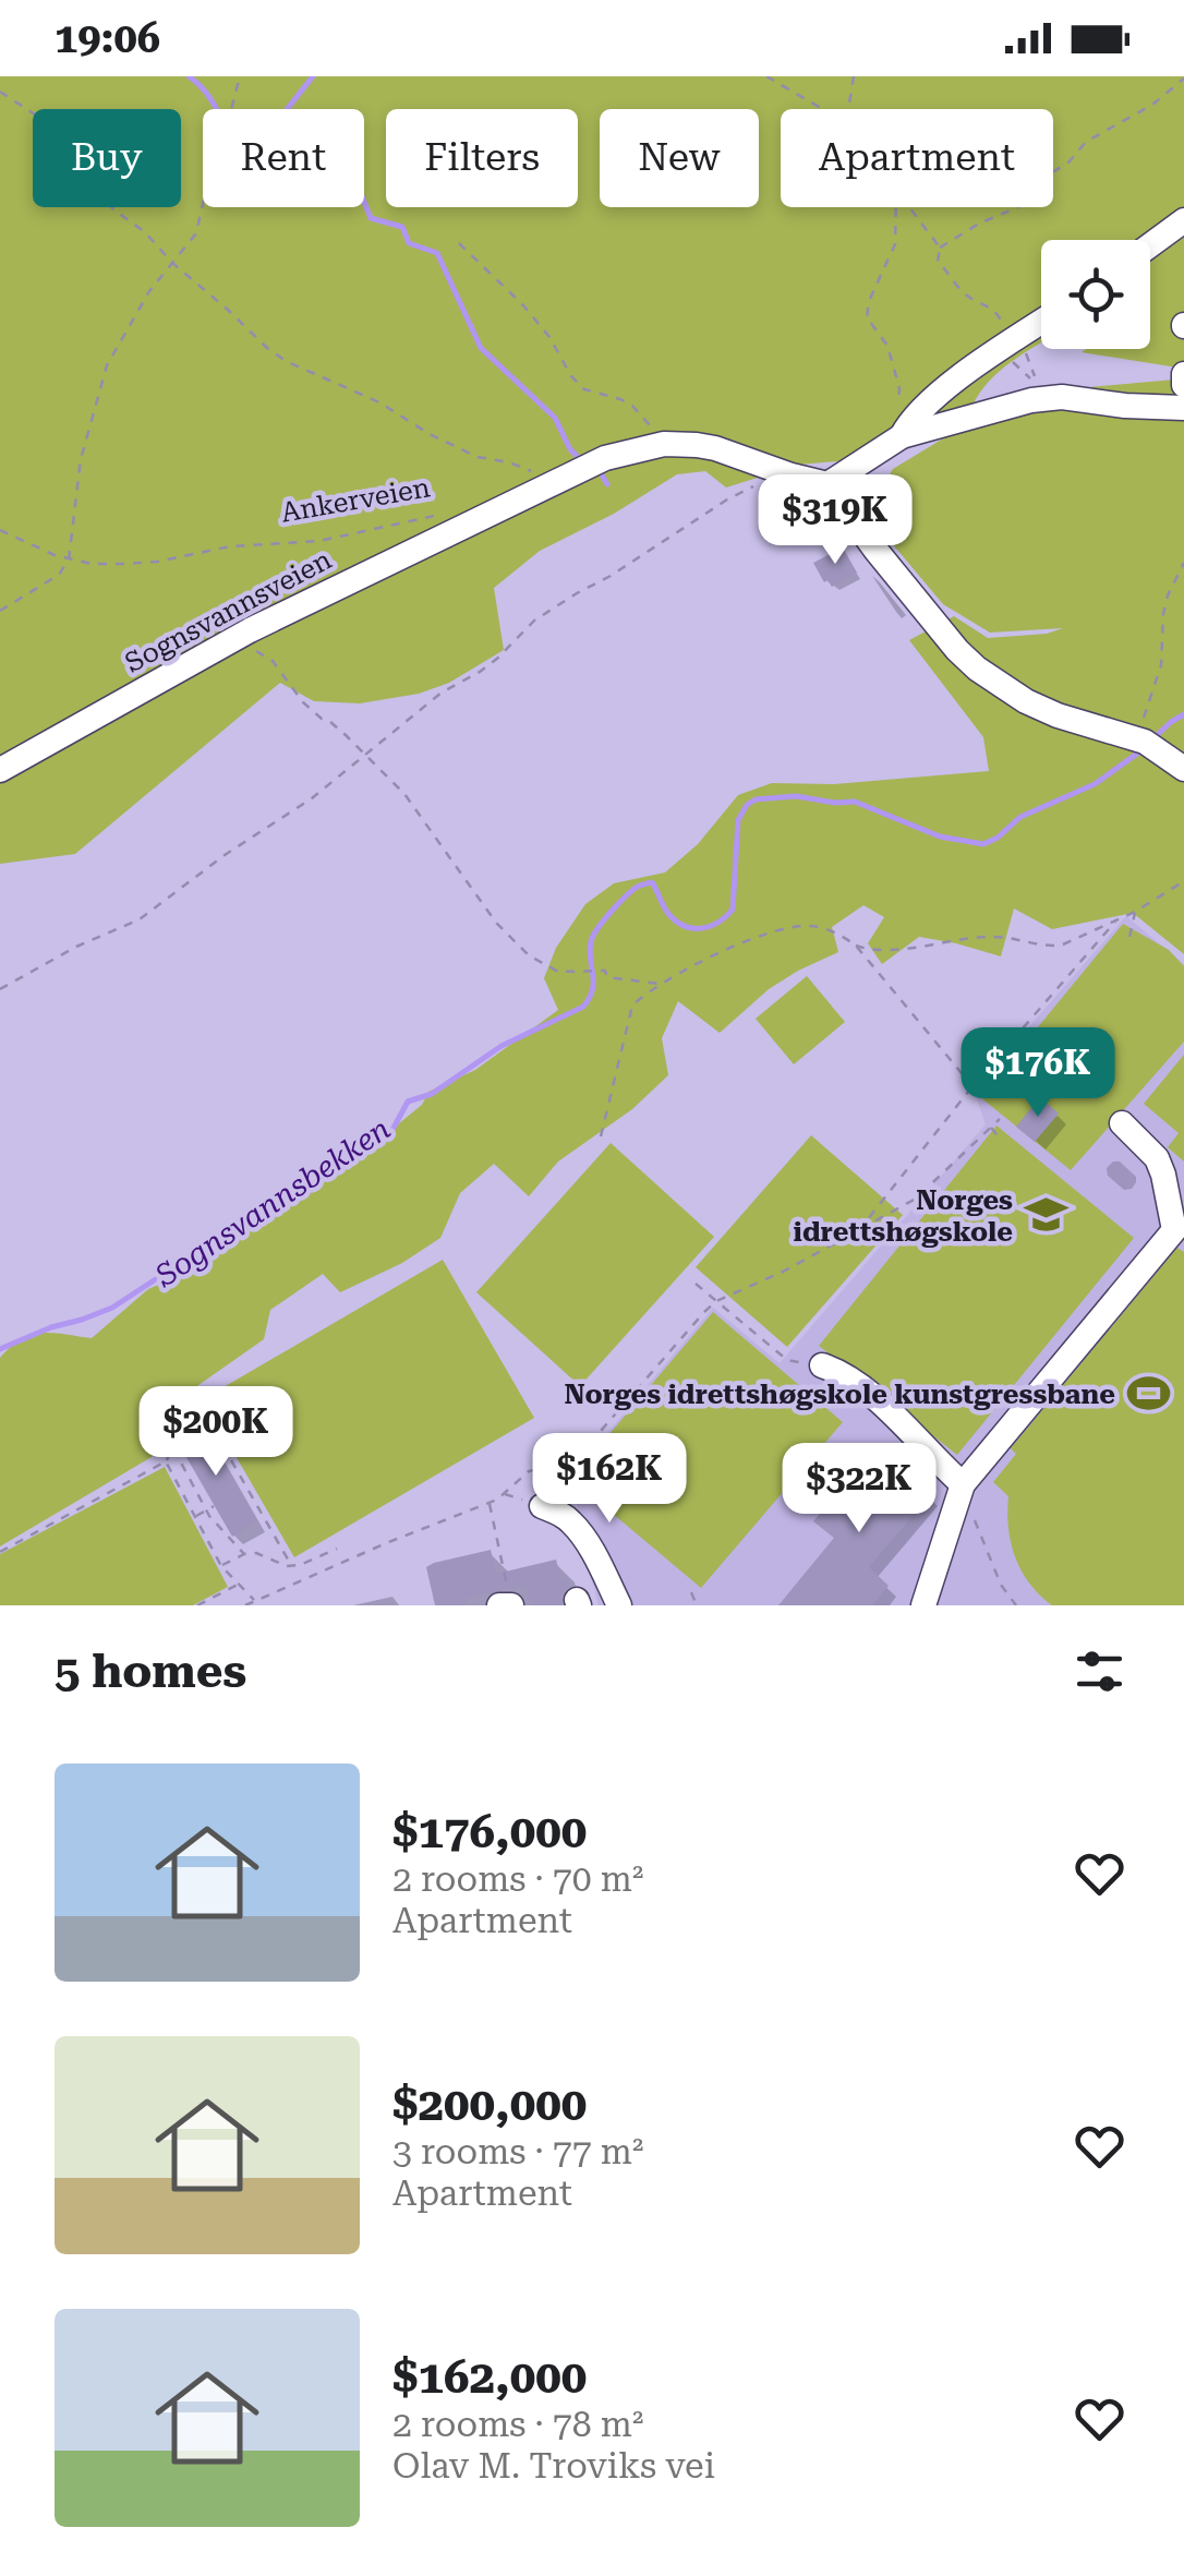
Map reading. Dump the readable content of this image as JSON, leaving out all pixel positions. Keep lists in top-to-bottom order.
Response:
{
  "streets": {
    "street": ["Sognsvannsveien"],
    "path": ["Ankerveien"]
  },
  "water": ["Sognsvannsbekken"],
  "places": {
    "school or university": ["Norges idrettshøgskole"],
    "sports": ["Norges idrettshøgskole kunstgressbane"]
  },
  "page": {
    "status": "19:06",
    "chip": [
      "Buy",
      "Rent",
      "Filters",
      "New",
      "Apartment"
    ],
    "price": [
      "$319K",
      "$176K",
      "$200K",
      "$162K",
      "$322K"
    ],
    "heading": "5 homes",
    "list": [
      {
        "name": "$176,000",
        "note": "2 rooms · 70 m² · Apartment"
      },
      {
        "name": "$200,000",
        "note": "3 rooms · 77 m² · Apartment"
      },
      {
        "name": "$162,000",
        "note": "2 rooms · 78 m² · Olav M. Troviks vei"
      }
    ]
  }
}
